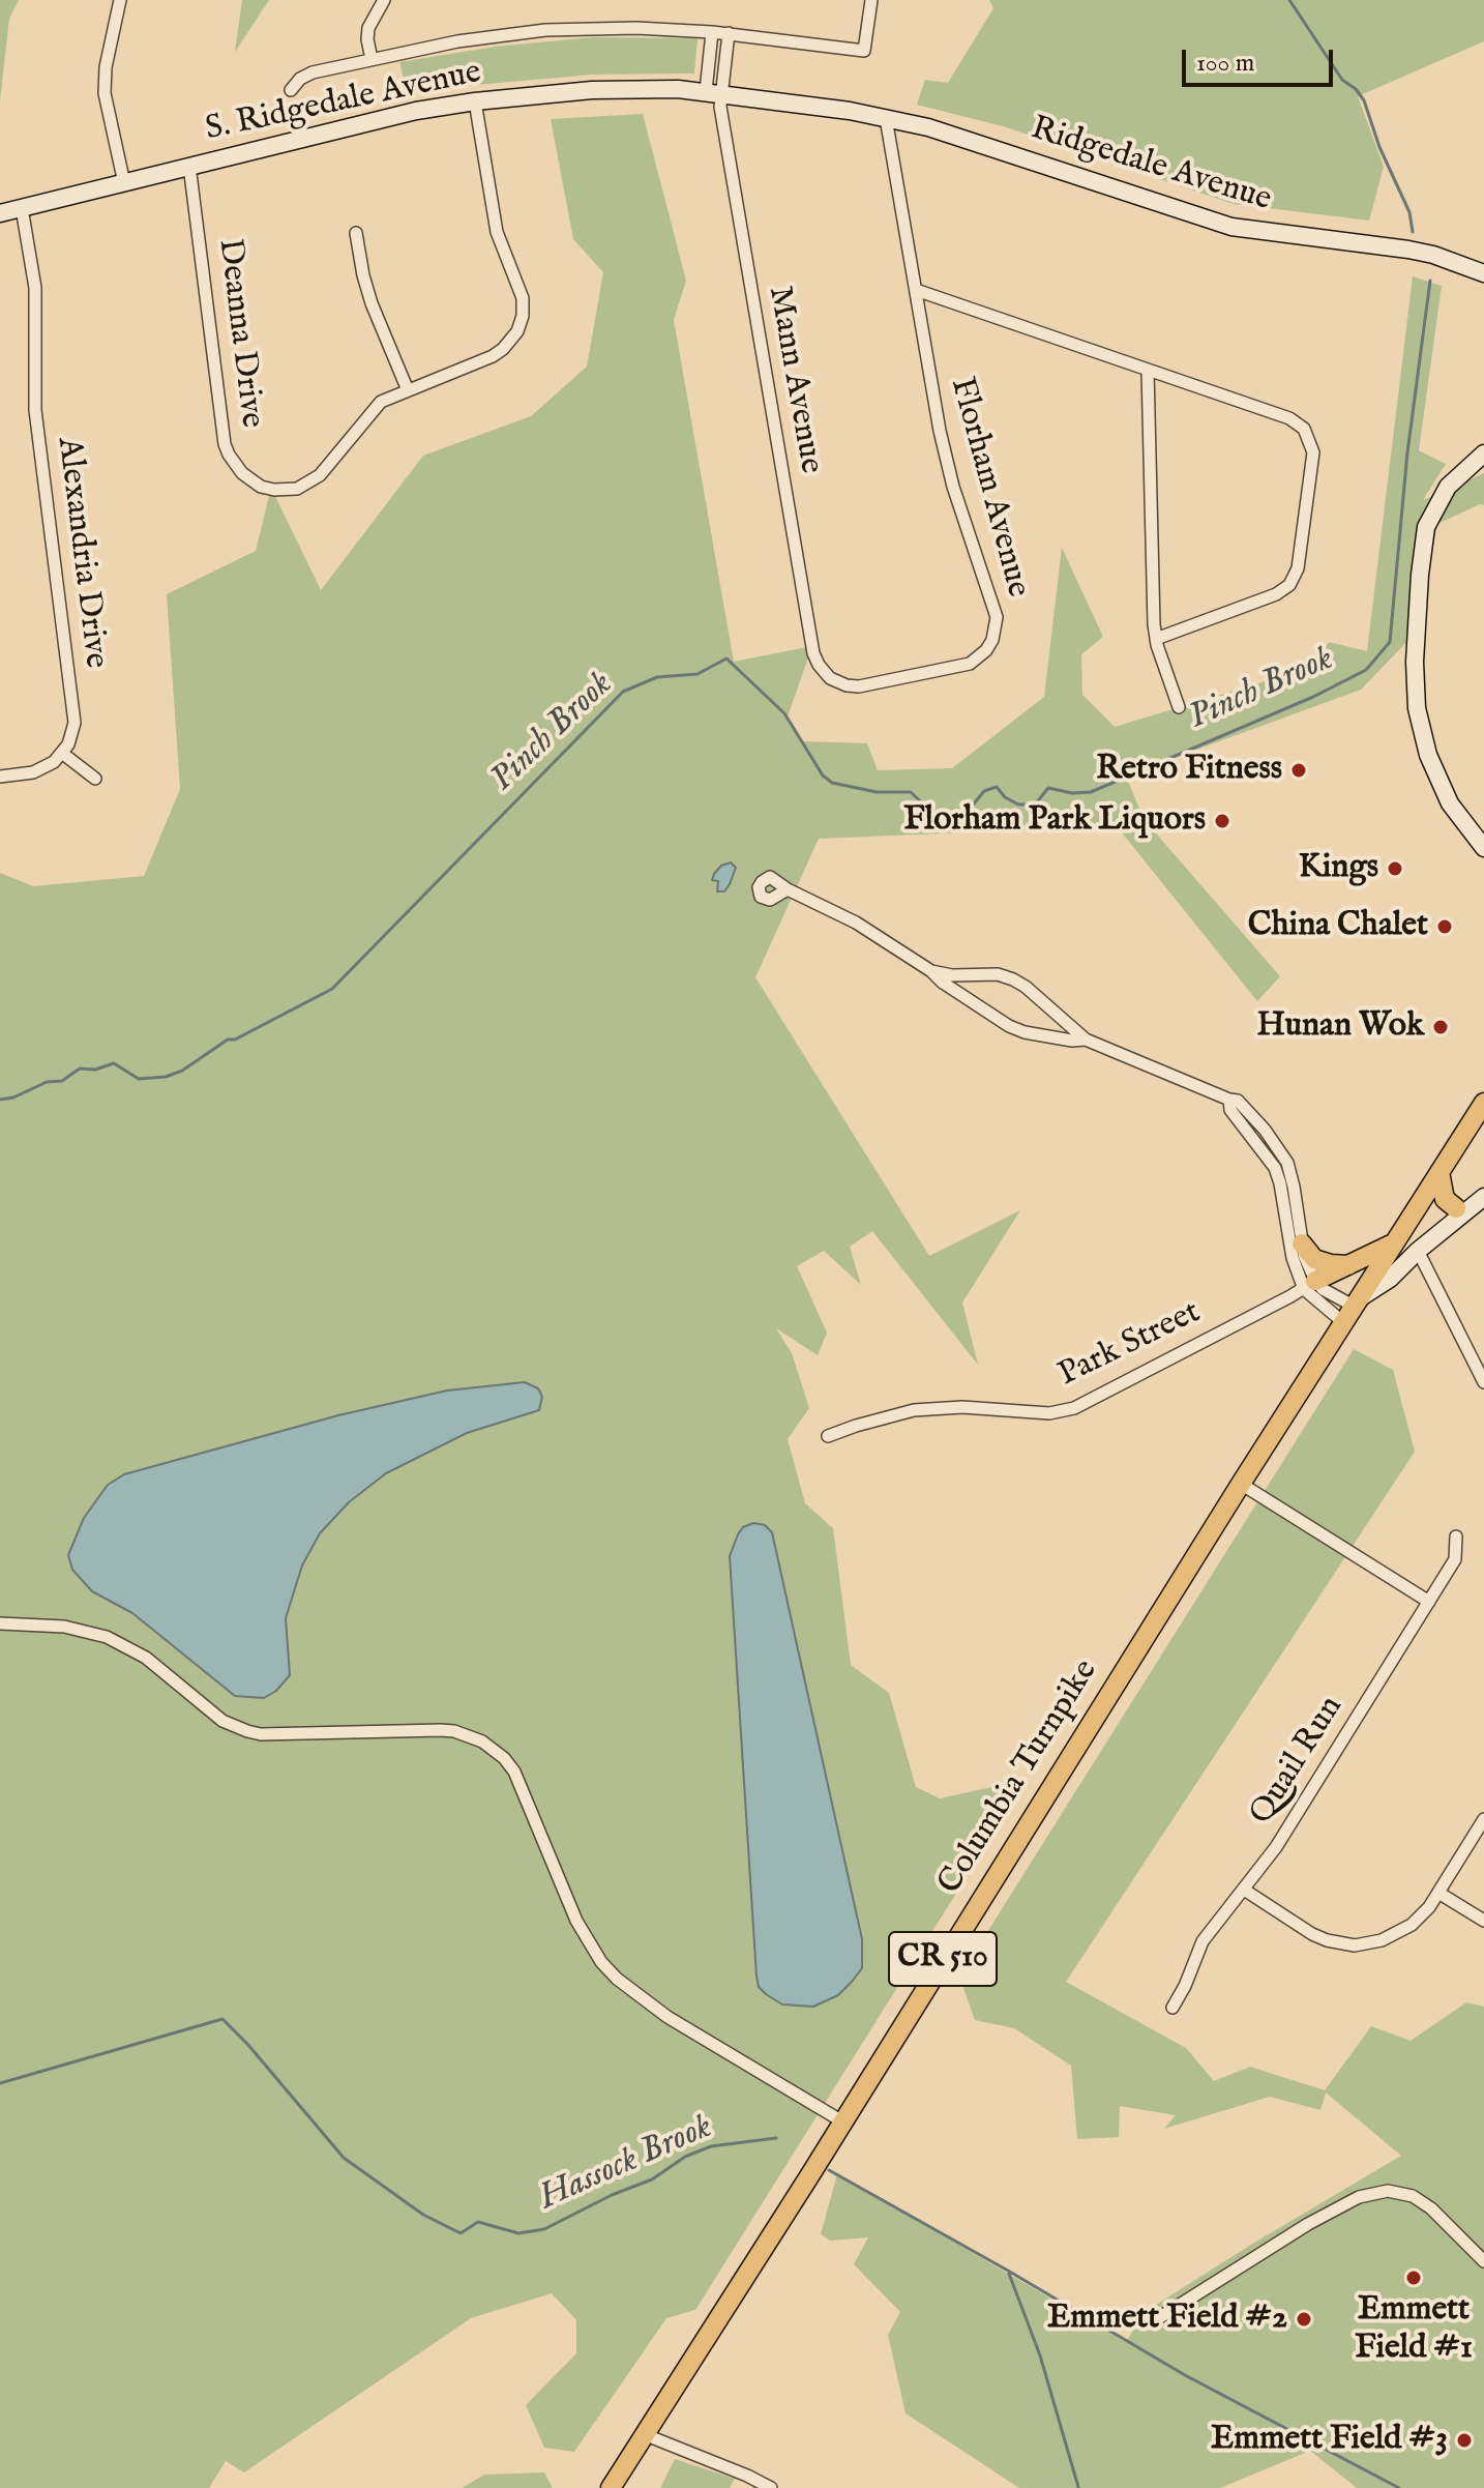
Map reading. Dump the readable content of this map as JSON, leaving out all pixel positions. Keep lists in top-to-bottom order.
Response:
{
  "streets": {
    "main road": [
      "S. Ridgedale Avenue",
      "Ridgedale Avenue",
      "Columbia Turnpike",
      "CR 510"
    ],
    "street": [
      "Deanna Drive",
      "Mann Avenue",
      "Florham Avenue",
      "Alexandria Drive",
      "Park Street",
      "Quail Run"
    ]
  },
  "crossings": [
    ["S. Ridgedale Avenue", "Ridgedale Avenue"],
    ["S. Ridgedale Avenue", "Deanna Drive"],
    ["S. Ridgedale Avenue", "Mann Avenue"],
    ["S. Ridgedale Avenue", "Florham Avenue"],
    ["S. Ridgedale Avenue", "Alexandria Drive"],
    ["Mann Avenue", "Florham Avenue"]
  ],
  "water": ["Pinch Brook", "Hassock Brook"],
  "places": [
    "Retro Fitness",
    "Florham Park Liquors",
    "Kings",
    "China Chalet",
    "Hunan Wok",
    "Emmett Field #1",
    "Emmett Field #2",
    "Emmett Field #3"
  ],
  "scale_bar": "100 m"
}
